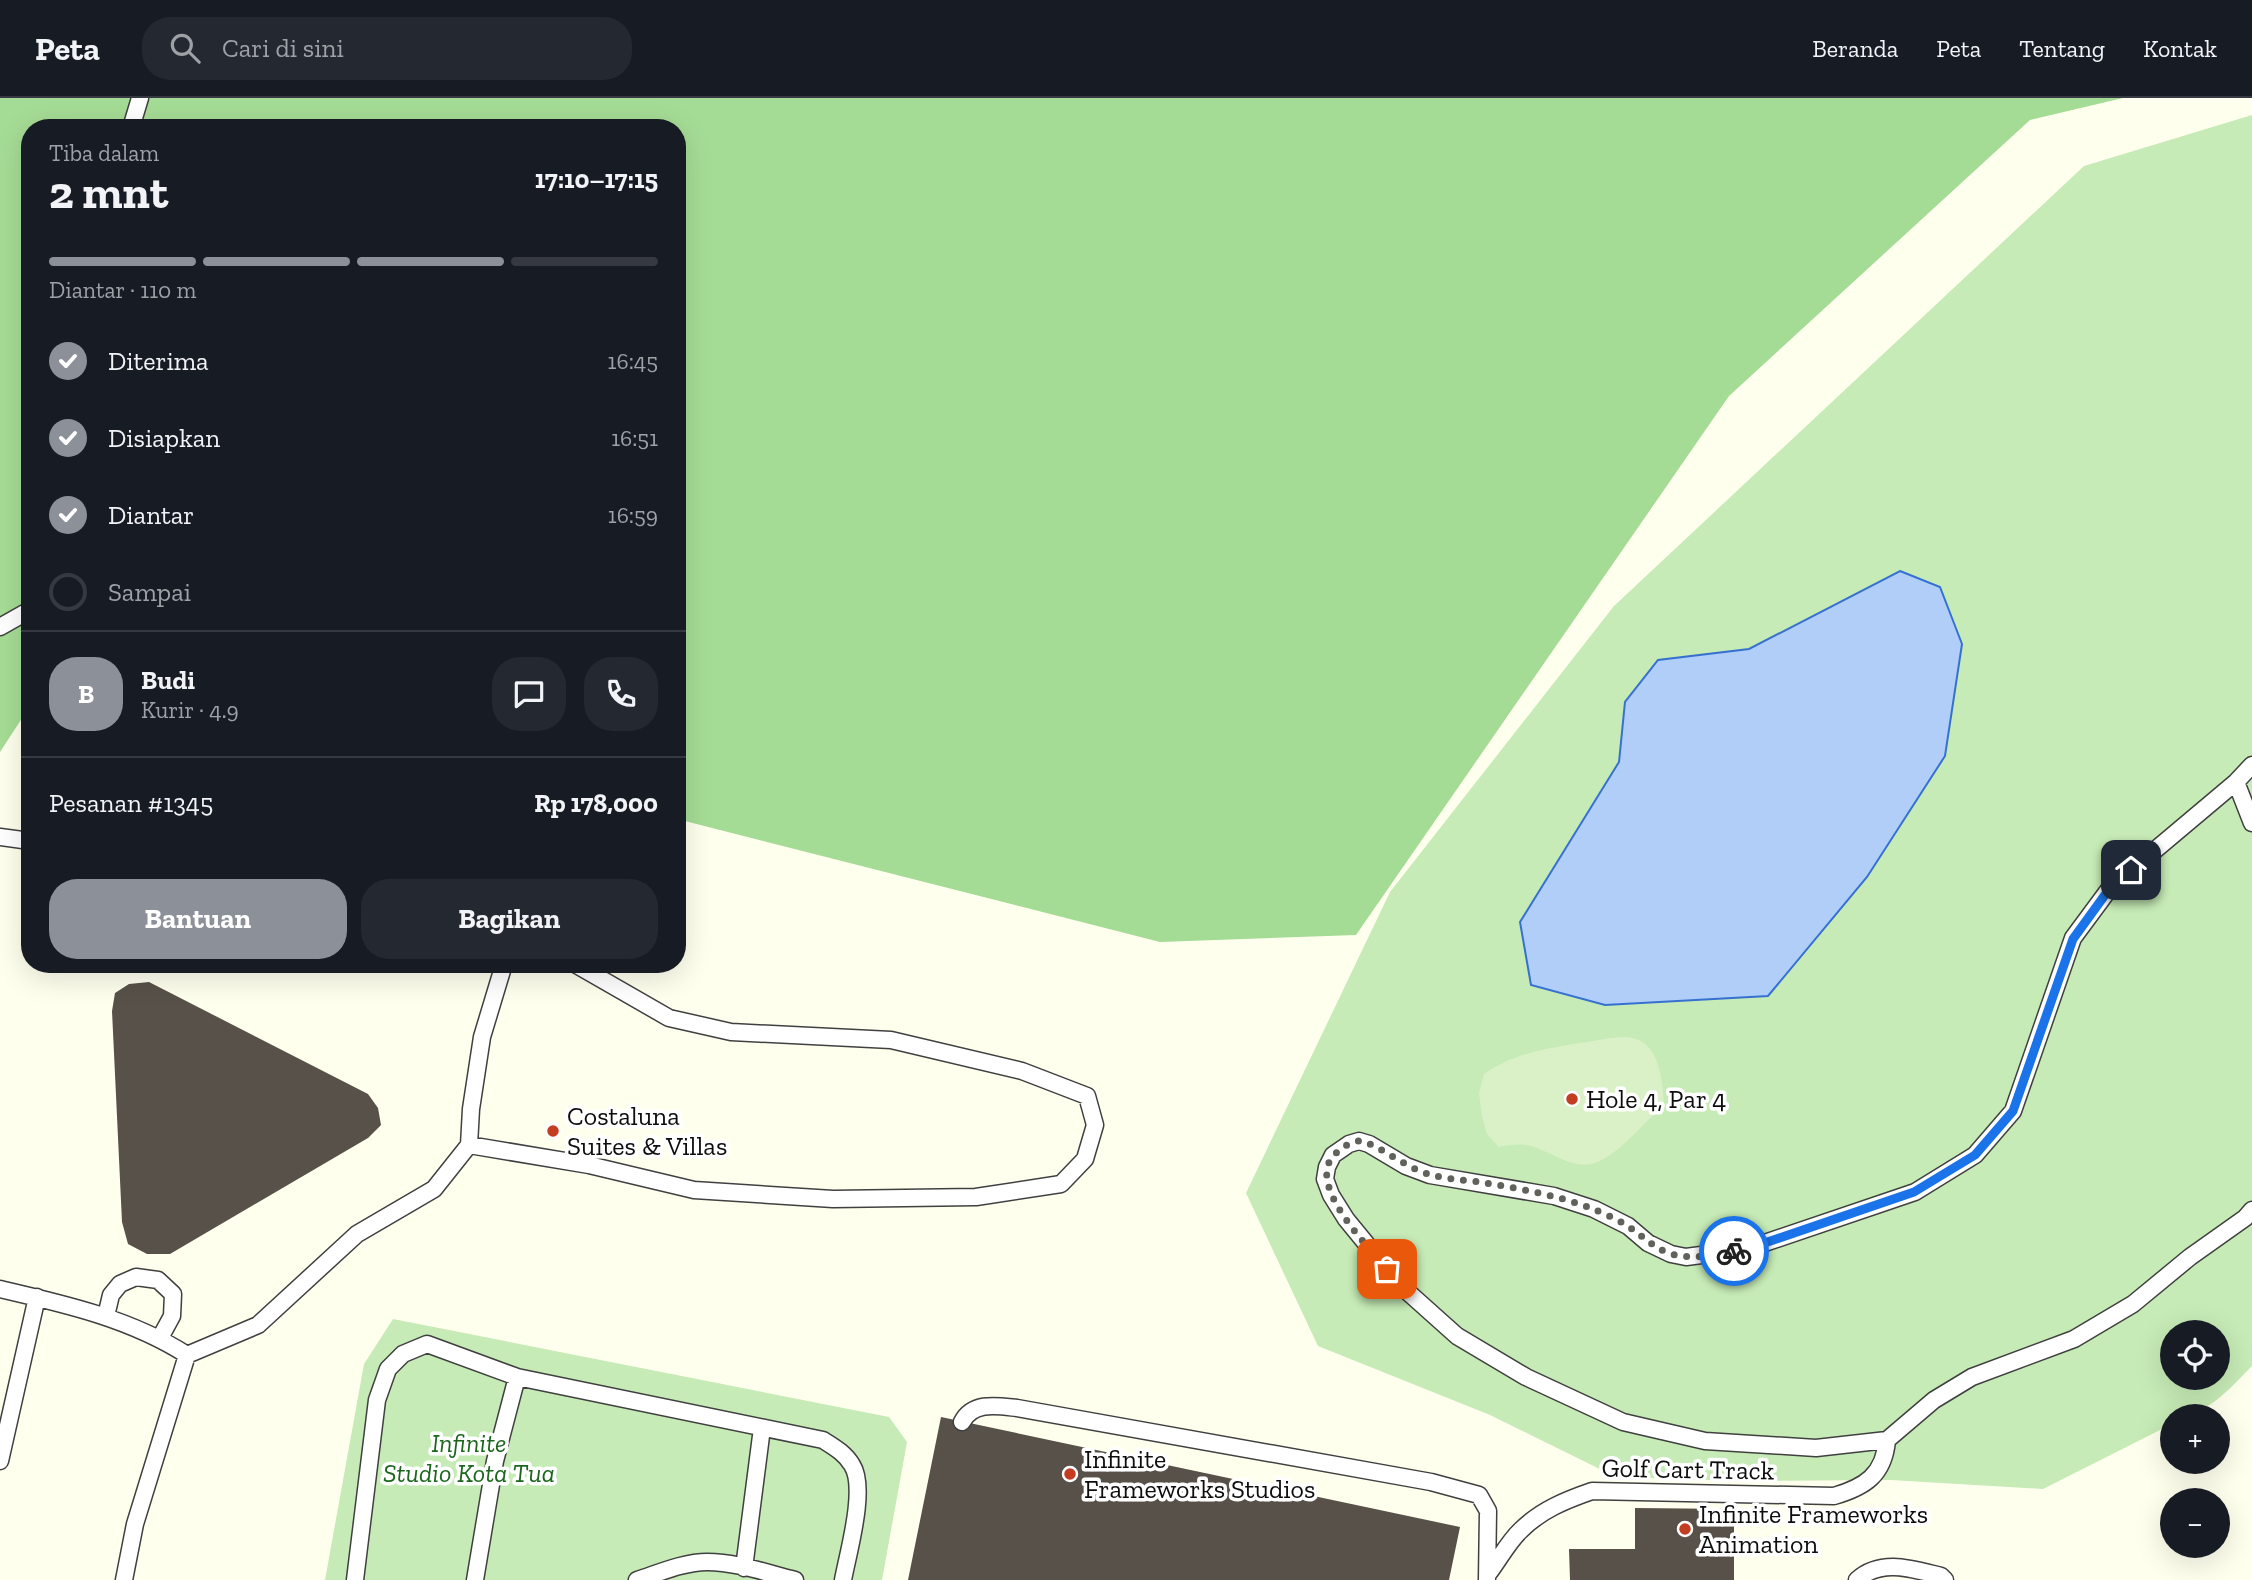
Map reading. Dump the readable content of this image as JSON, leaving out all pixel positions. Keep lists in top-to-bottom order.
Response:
{
  "streets": {
    "lane": ["Golf Cart Track"]
  },
  "parks": ["Infinite Studio Kota Tua"],
  "places": [
    "Hole 4, Par 4",
    "Costaluna Suites & Villas",
    "Infinite Frameworks Studios",
    "Infinite Frameworks Animation"
  ],
  "page": {
    "header": "Peta",
    "search": "Cari di sini",
    "nav": [
      "Beranda",
      "Peta",
      "Tentang",
      "Kontak"
    ],
    "heading": ["2 mnt", "Tiba dalam", "17:10–17:15"],
    "panel": [
      "Budi",
      "Kurir · 4.9",
      "Pesanan #1345",
      "Rp 178,000"
    ],
    "bar": "Diantar · 110 m",
    "list": [
      ["Diterima", "16:45"],
      ["Disiapkan", "16:51"],
      ["Diantar", "16:59"],
      "Sampai"
    ],
    "round": "B",
    "buttons": ["Bantuan", "Bagikan"],
    "map_buttons": ["+", "−"]
  }
}
